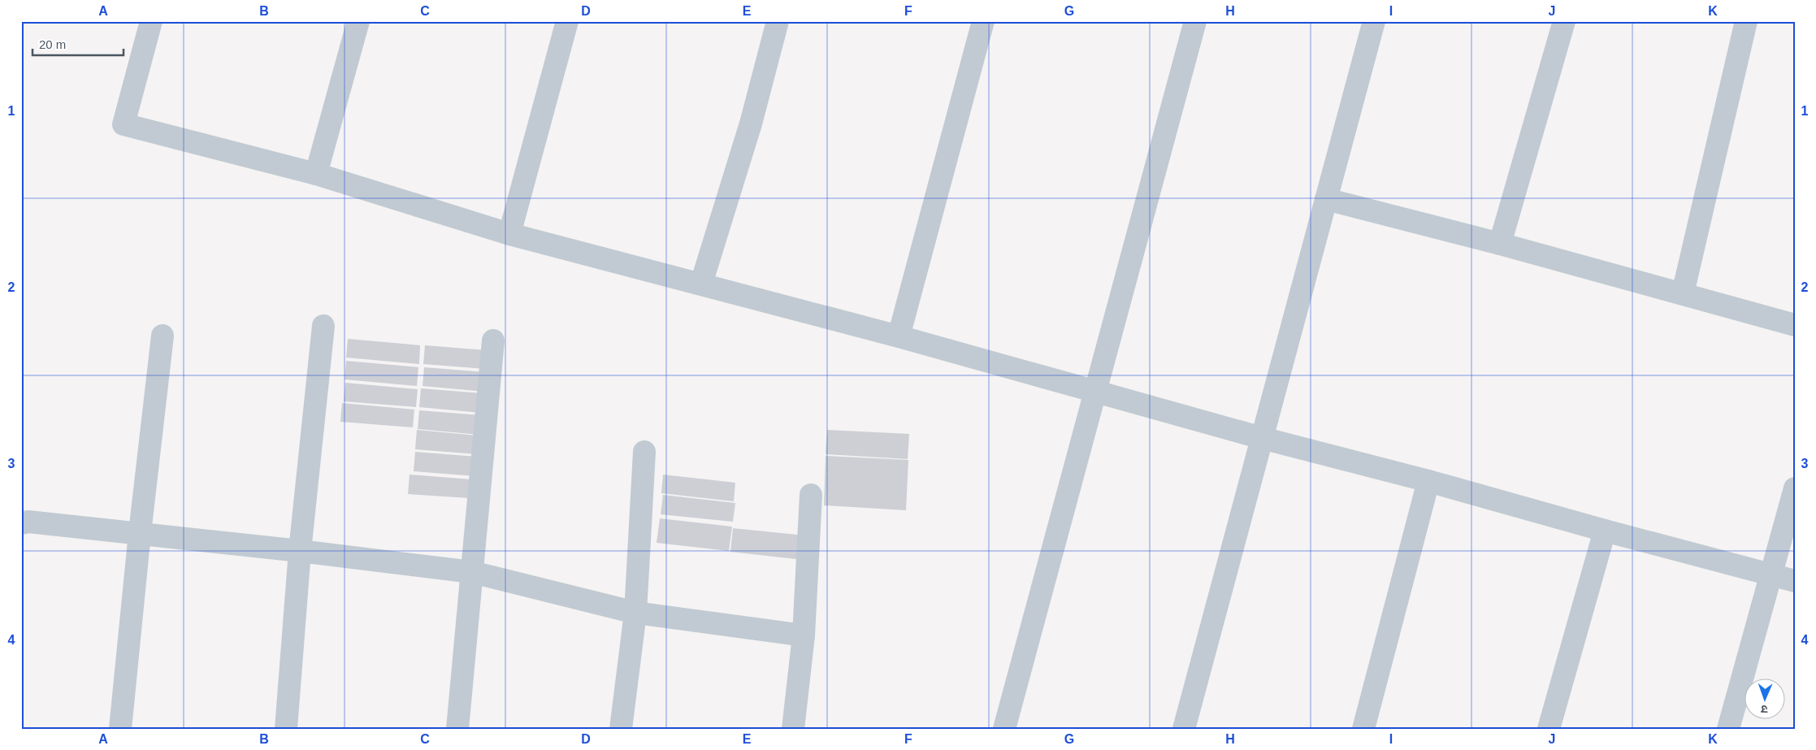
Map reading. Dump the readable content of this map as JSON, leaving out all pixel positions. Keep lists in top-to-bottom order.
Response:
{
  "scale_bar": "20 m",
  "north": "bottom",
  "grid": {
    "columns": [
      "A",
      "B",
      "C",
      "D",
      "E",
      "F",
      "G",
      "H",
      "I",
      "J",
      "K"
    ],
    "rows": [
      "1",
      "2",
      "3",
      "4"
    ]
  }
}
